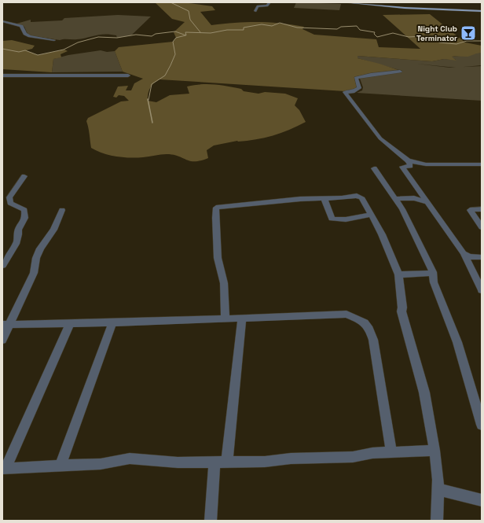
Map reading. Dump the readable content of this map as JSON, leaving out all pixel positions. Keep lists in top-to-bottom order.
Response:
{
  "places": {
    "bar": ["Night Club Terminator"]
  }
}
